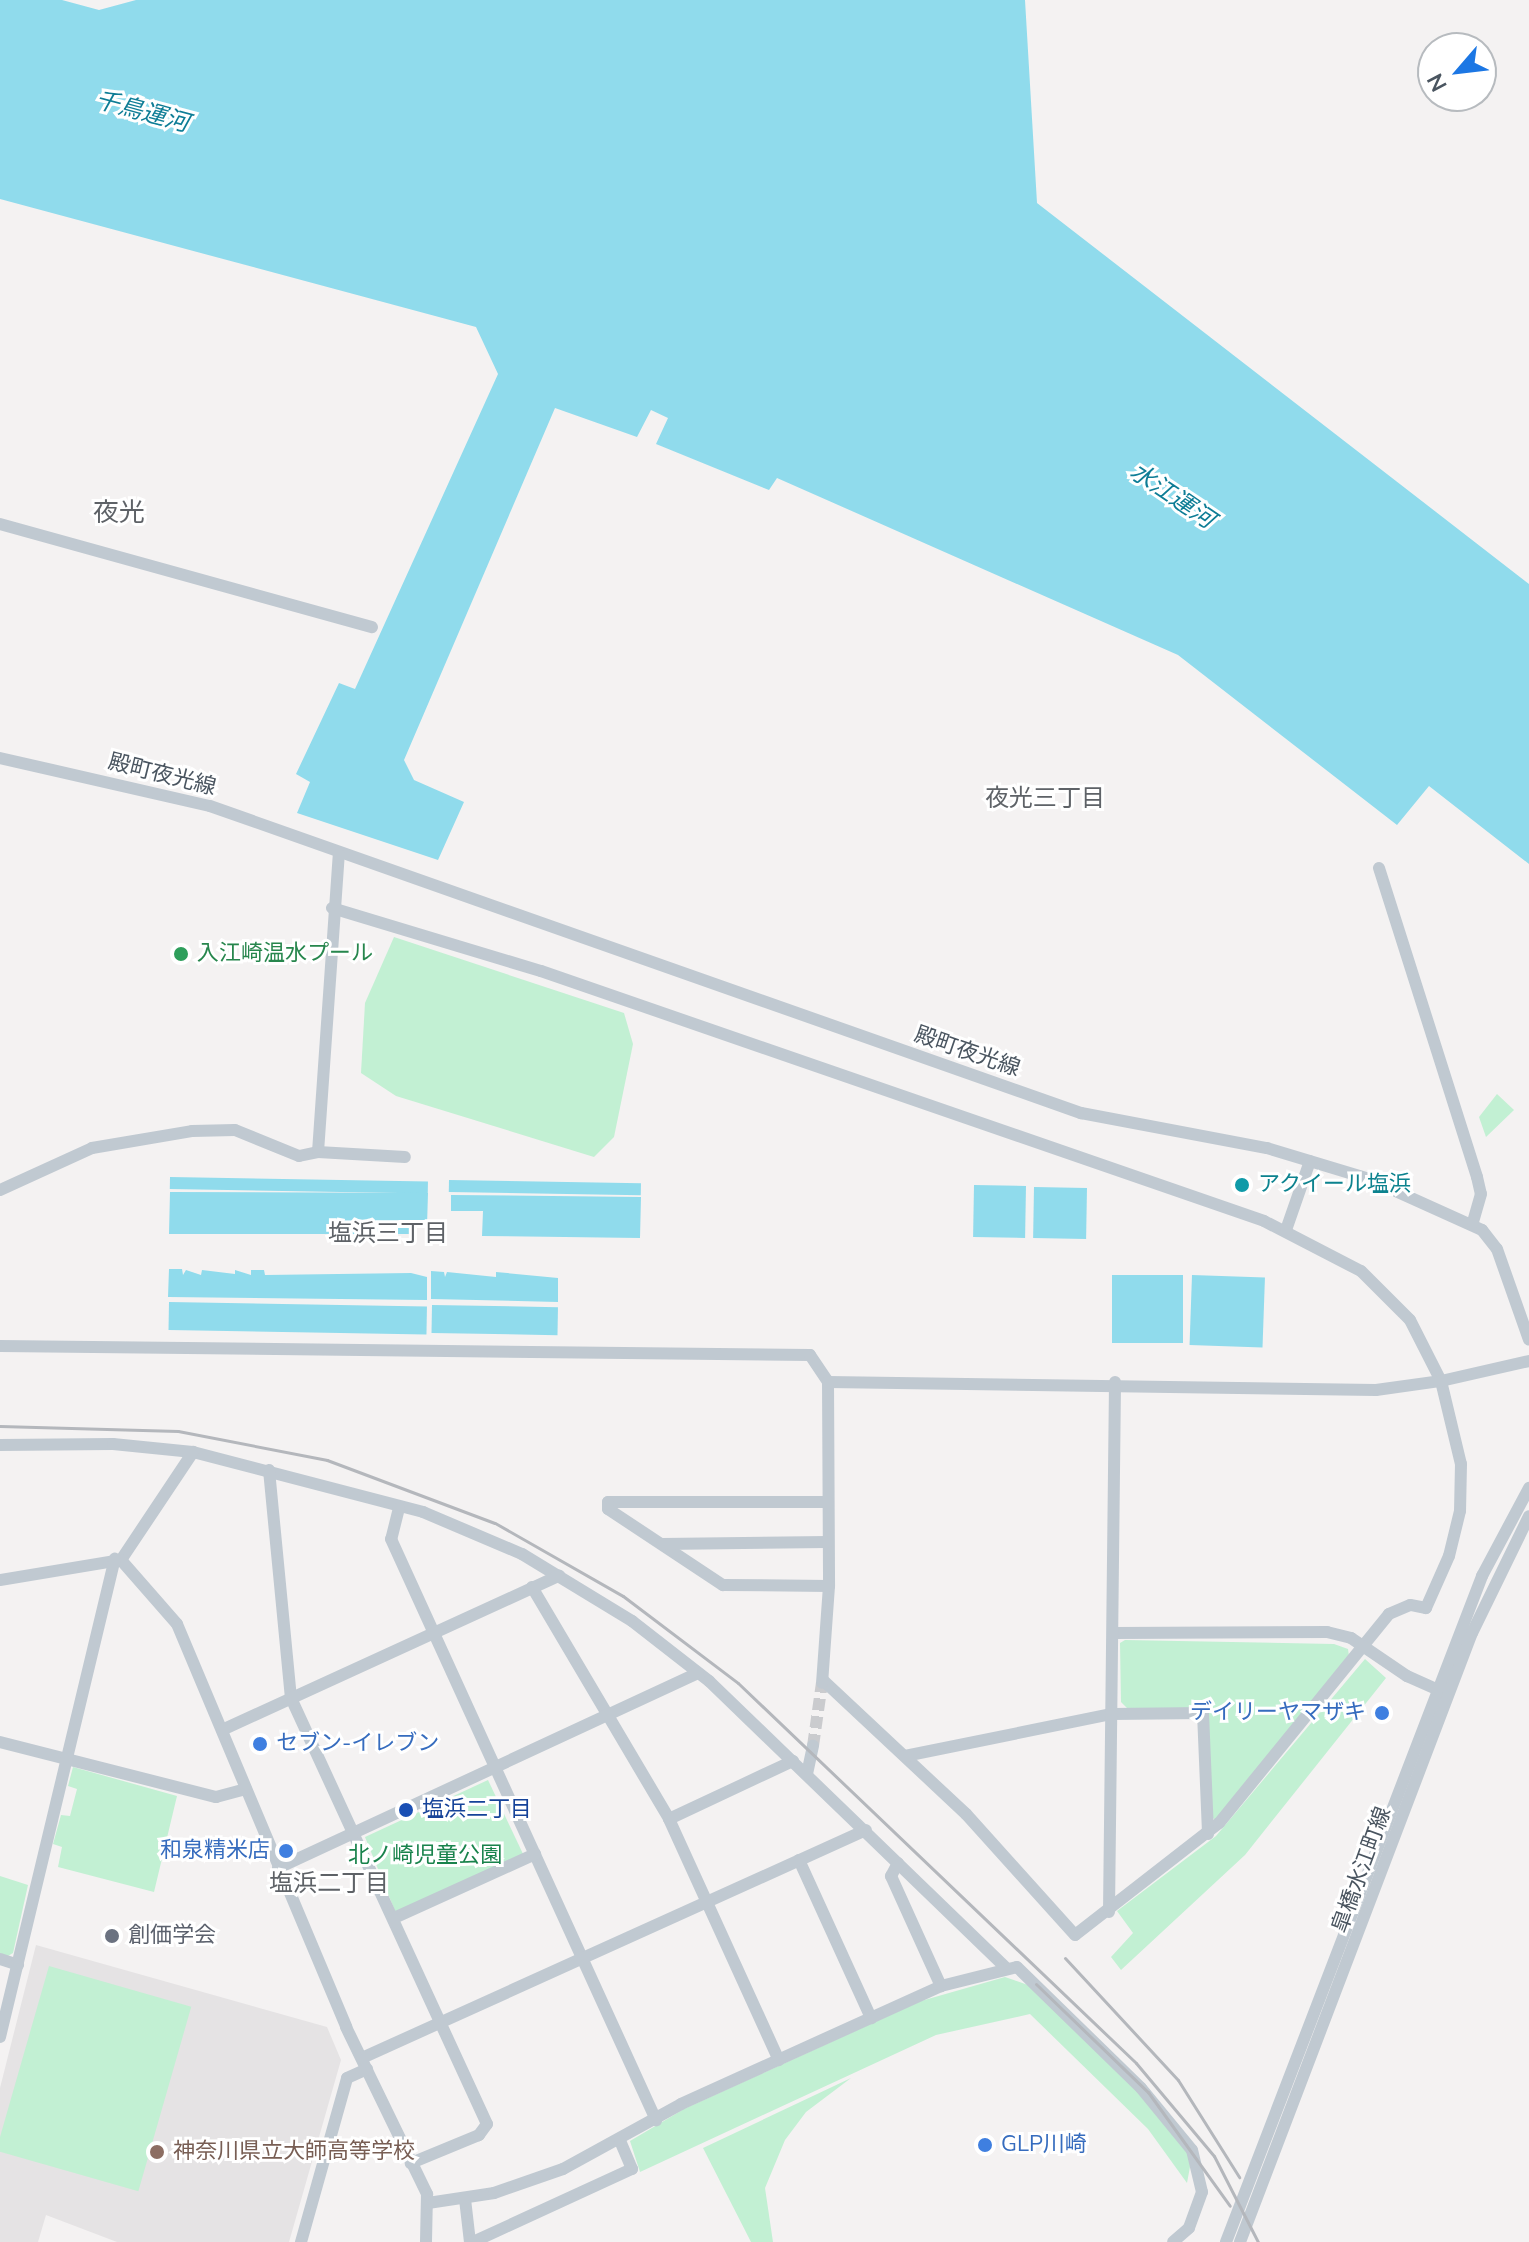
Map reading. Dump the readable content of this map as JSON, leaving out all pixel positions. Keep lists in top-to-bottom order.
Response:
{
  "streets": {
    "street": ["殿町夜光線", "皐橋水江町線"]
  },
  "districts": [
    "夜光",
    "夜光三丁目",
    "塩浜三丁目",
    "塩浜二丁目"
  ],
  "water": ["千鳥運河", "水江運河"],
  "parks": ["北ノ崎児童公園"],
  "places": [
    "入江崎温水プール",
    "アクイール塩浜",
    "デイリーヤマザキ",
    "セブン-イレブン",
    "塩浜二丁目",
    "和泉精米店",
    "創価学会",
    "GLP川崎",
    "神奈川県立大師高等学校"
  ],
  "north": "bottom left"
}
